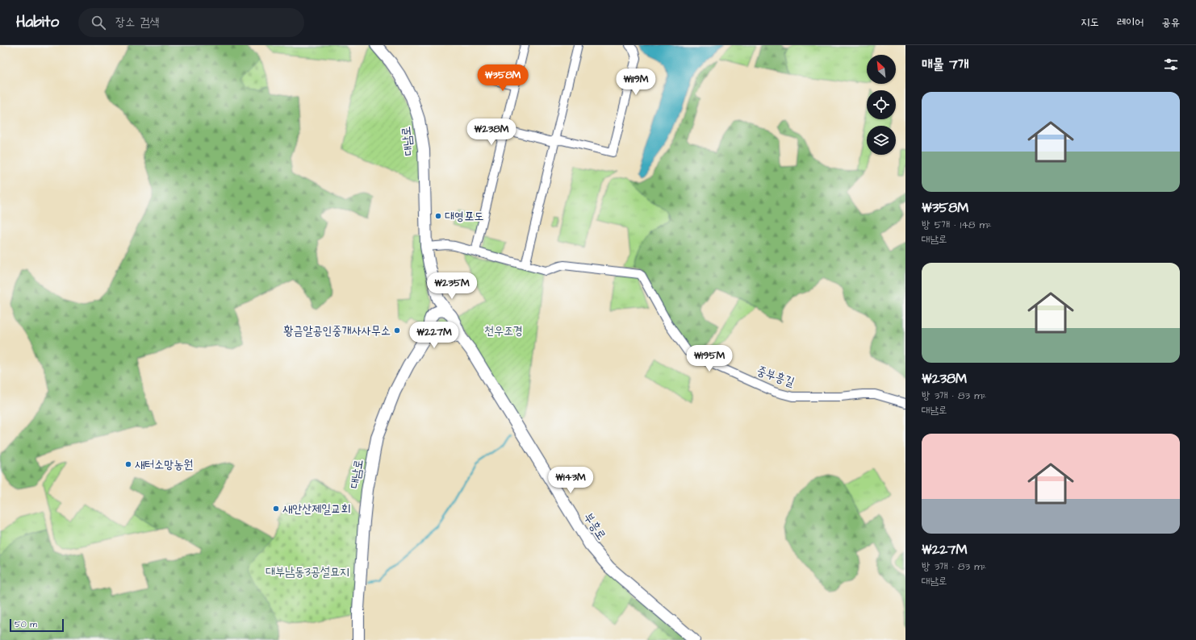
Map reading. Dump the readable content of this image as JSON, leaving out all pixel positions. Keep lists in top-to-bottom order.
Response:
{
  "streets": {
    "street": ["대남로", "중부흥길", "부흥로"]
  },
  "crossings": [
    ["대남로", "부흥로"]
  ],
  "parks": ["천우조경", "대부남동3공설묘지"],
  "places": [
    "대영포도",
    "황금알공인중개사사무소",
    "새터소망농원",
    "새안산제일교회"
  ],
  "scale_bar": "50 m",
  "north": "top left",
  "page": {
    "header": "Habito",
    "search": "장소 검색",
    "nav": ["지도", "레이어", "공유"],
    "heading": "매물 7개",
    "price": [
      "₩358M",
      "₩119M",
      "₩238M",
      "₩235M",
      "₩227M",
      "₩195M",
      "₩143M"
    ],
    "list": [
      {
        "name": "₩358M",
        "note": "방 5개 · 148 m² · 대남로"
      },
      {
        "name": "₩238M",
        "note": "방 3개 · 83 m² · 대남로"
      },
      {
        "name": "₩227M",
        "note": "방 3개 · 83 m² · 대남로"
      }
    ],
    "scale": "50 m"
  }
}
